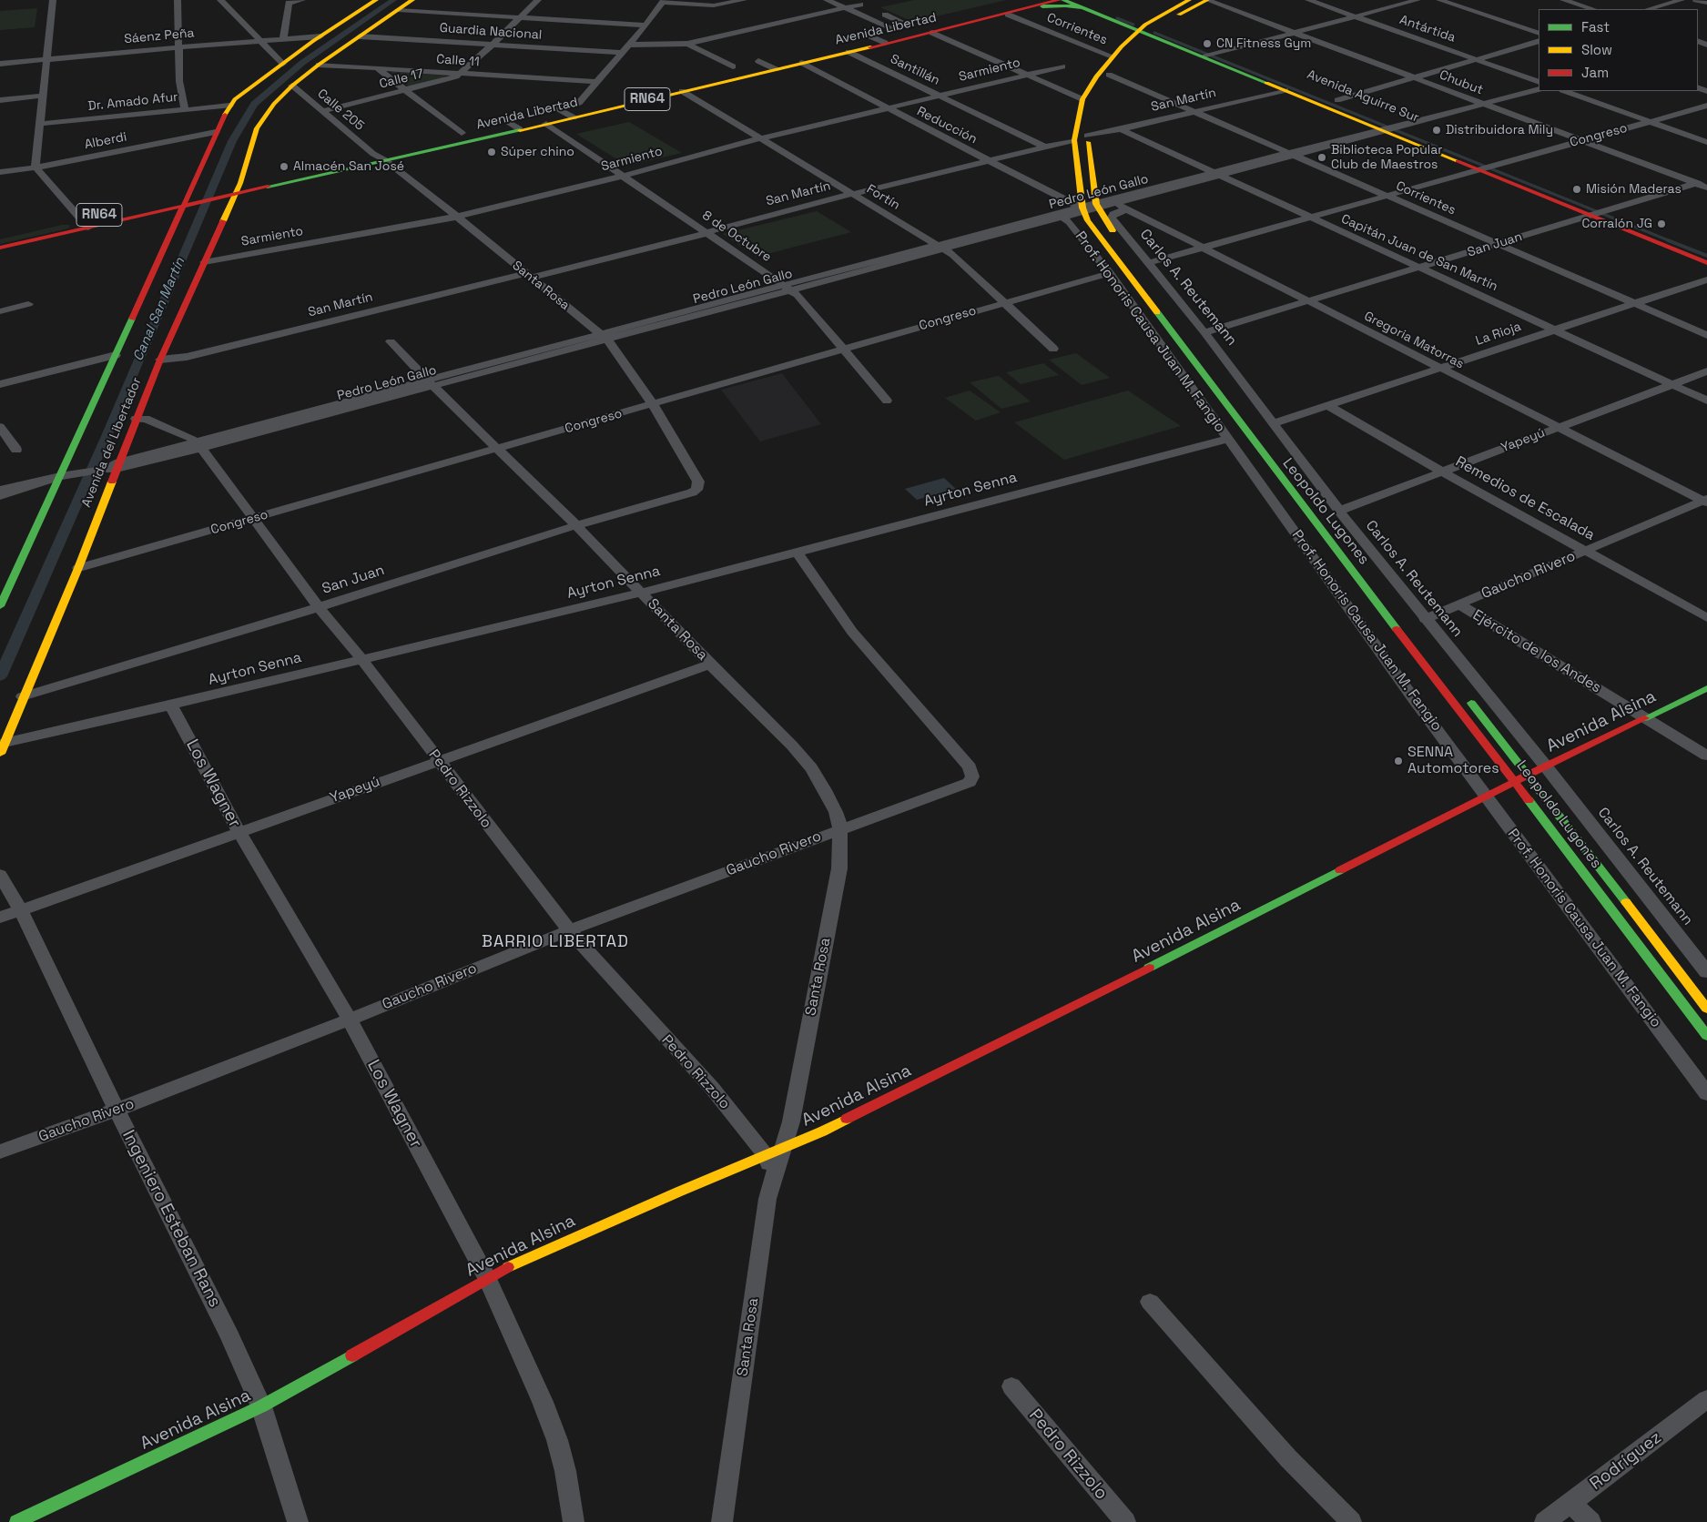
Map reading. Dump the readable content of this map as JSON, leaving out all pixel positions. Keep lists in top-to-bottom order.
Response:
{
  "streets": {
    "main road": [
      "Avenida Libertad",
      "Avenida Aguirre Sur",
      "RN64",
      "Avenida del Libertador",
      "Leopoldo Lugones",
      "Avenida Alsina"
    ],
    "street": [
      "Corrientes",
      "Antártida",
      "Guardia Nacional",
      "Sáenz Peña",
      "Calle 11",
      "Santillán",
      "Sarmiento",
      "Calle 17",
      "Chubut",
      "San Martín",
      "Dr. Amado Afur",
      "Calle 205",
      "Reducción",
      "Congreso",
      "Alberdi",
      "Pedro León Gallo",
      "Fortín",
      "8 de Octubre",
      "San Juan",
      "Capitán Juan de San Martín",
      "Santa Rosa",
      "Carlos A. Reutemann",
      "Prof. Honoris Causa Juan M. Fangio",
      "La Rioja",
      "Gregoria Matorras",
      "Yapeyú",
      "Ayrton Senna",
      "Remedios de Escalada",
      "Gaucho Rivero",
      "Ejército de los Andes",
      "Los Wagner",
      "Pedro Rizzolo",
      "Ingeniero Esteban Rans",
      "Rodríguez"
    ]
  },
  "crossings": [
    ["Avenida Libertad", "Corrientes"],
    ["Avenida Libertad", "Santillán"],
    ["Avenida Libertad", "Calle 205"],
    ["Avenida Libertad", "Reducción"],
    ["Avenida Libertad", "Fortín"],
    ["Avenida Libertad", "8 de Octubre"],
    ["Avenida Libertad", "Santa Rosa"],
    ["Avenida Libertad", "Avenida del Libertador"],
    ["Corrientes", "San Martín"],
    ["Corrientes", "Congreso"],
    ["Corrientes", "Pedro León Gallo"],
    ["Corrientes", "San Juan"],
    ["Corrientes", "La Rioja"],
    ["Corrientes", "Leopoldo Lugones"],
    ["Guardia Nacional", "Calle 17"],
    ["Calle 11", "Calle 17"],
    ["Santillán", "Sarmiento"],
    ["Santillán", "San Martín"],
    ["Sarmiento", "Reducción"],
    ["Sarmiento", "Fortín"],
    ["Sarmiento", "8 de Octubre"],
    ["Sarmiento", "Santa Rosa"],
    ["Sarmiento", "Avenida del Libertador"],
    ["Calle 17", "Calle 205"],
    ["Chubut", "Congreso"],
    ["Chubut", "San Juan"],
    ["Chubut", "Leopoldo Lugones"],
    ["Avenida Aguirre Sur", "Congreso"],
    ["Avenida Aguirre Sur", "Pedro León Gallo"],
    ["Avenida Aguirre Sur", "San Juan"],
    ["San Martín", "Reducción"],
    ["San Martín", "Fortín"],
    ["San Martín", "8 de Octubre"],
    ["San Martín", "Capitán Juan de San Martín"],
    ["San Martín", "Santa Rosa"],
    ["San Martín", "Avenida del Libertador"],
    ["San Martín", "Leopoldo Lugones"],
    ["Calle 205", "Santa Rosa"],
    ["Reducción", "Pedro León Gallo"],
    ["Reducción", "Leopoldo Lugones"],
    ["Congreso", "Fortín"],
    ["Congreso", "8 de Octubre"],
    ["Congreso", "Capitán Juan de San Martín"],
    ["Congreso", "Santa Rosa"],
    ["Congreso", "Carlos A. Reutemann"],
    ["Congreso", "Prof. Honoris Causa Juan M. Fangio"],
    ["Congreso", "Gregoria Matorras"],
    ["Congreso", "Avenida del Libertador"],
    ["Congreso", "Pedro Rizzolo"],
    ["Pedro León Gallo", "Fortín"],
    ["Pedro León Gallo", "8 de Octubre"],
    ["Pedro León Gallo", "Capitán Juan de San Martín"],
    ["Pedro León Gallo", "Santa Rosa"],
    ["Pedro León Gallo", "Carlos A. Reutemann"],
    ["Pedro León Gallo", "Prof. Honoris Causa Juan M. Fangio"],
    ["Pedro León Gallo", "Gregoria Matorras"],
    ["Pedro León Gallo", "Avenida del Libertador"],
    ["Pedro León Gallo", "Leopoldo Lugones"],
    ["Pedro León Gallo", "Pedro Rizzolo"],
    ["San Juan", "Capitán Juan de San Martín"],
    ["San Juan", "Santa Rosa"],
    ["San Juan", "Carlos A. Reutemann"],
    ["San Juan", "Gregoria Matorras"],
    ["San Juan", "Avenida del Libertador"],
    ["San Juan", "Pedro Rizzolo"],
    ["Capitán Juan de San Martín", "La Rioja"],
    ["Capitán Juan de San Martín", "Yapeyú"],
    ["Santa Rosa", "Yapeyú"],
    ["Santa Rosa", "Ayrton Senna"],
    ["Santa Rosa", "Gaucho Rivero"],
    ["Santa Rosa", "Avenida Alsina"],
    ["Santa Rosa", "Pedro Rizzolo"],
    ["Carlos A. Reutemann", "La Rioja"],
    ["Carlos A. Reutemann", "Gregoria Matorras"],
    ["Carlos A. Reutemann", "Yapeyú"],
    ["Carlos A. Reutemann", "Gaucho Rivero"],
    ["Carlos A. Reutemann", "Avenida Alsina"],
    ["Prof. Honoris Causa Juan M. Fangio", "Ayrton Senna"],
    ["Prof. Honoris Causa Juan M. Fangio", "Avenida Alsina"],
    ["La Rioja", "Gregoria Matorras"],
    ["La Rioja", "Remedios de Escalada"],
    ["Gregoria Matorras", "Yapeyú"],
    ["Gregoria Matorras", "Gaucho Rivero"],
    ["Yapeyú", "Remedios de Escalada"],
    ["Yapeyú", "Los Wagner"],
    ["Yapeyú", "Pedro Rizzolo"],
    ["Yapeyú", "Ingeniero Esteban Rans"],
    ["Avenida del Libertador", "Ayrton Senna"],
    ["Avenida del Libertador", "Pedro Rizzolo"],
    ["Ayrton Senna", "Gaucho Rivero"],
    ["Ayrton Senna", "Los Wagner"],
    ["Ayrton Senna", "Pedro Rizzolo"],
    ["Remedios de Escalada", "Gaucho Rivero"],
    ["Leopoldo Lugones", "Avenida Alsina"],
    ["Gaucho Rivero", "Ejército de los Andes"],
    ["Gaucho Rivero", "Los Wagner"],
    ["Gaucho Rivero", "Pedro Rizzolo"],
    ["Gaucho Rivero", "Ingeniero Esteban Rans"],
    ["Ejército de los Andes", "Avenida Alsina"],
    ["Avenida Alsina", "Los Wagner"],
    ["Avenida Alsina", "Pedro Rizzolo"],
    ["Avenida Alsina", "Ingeniero Esteban Rans"]
  ],
  "districts": ["BARRIO LIBERTAD"],
  "water": ["Canal San Martín"],
  "places": [
    "CN Fitness Gym",
    "Distribuidora Mily",
    "Súper chino",
    "Biblioteca Popular Club de Maestros",
    "Almacén San José",
    "Misión Maderas",
    "Corralón JG",
    "SENNA Automotores"
  ],
  "legend": ["Fast", "Slow", "Jam"]
}
